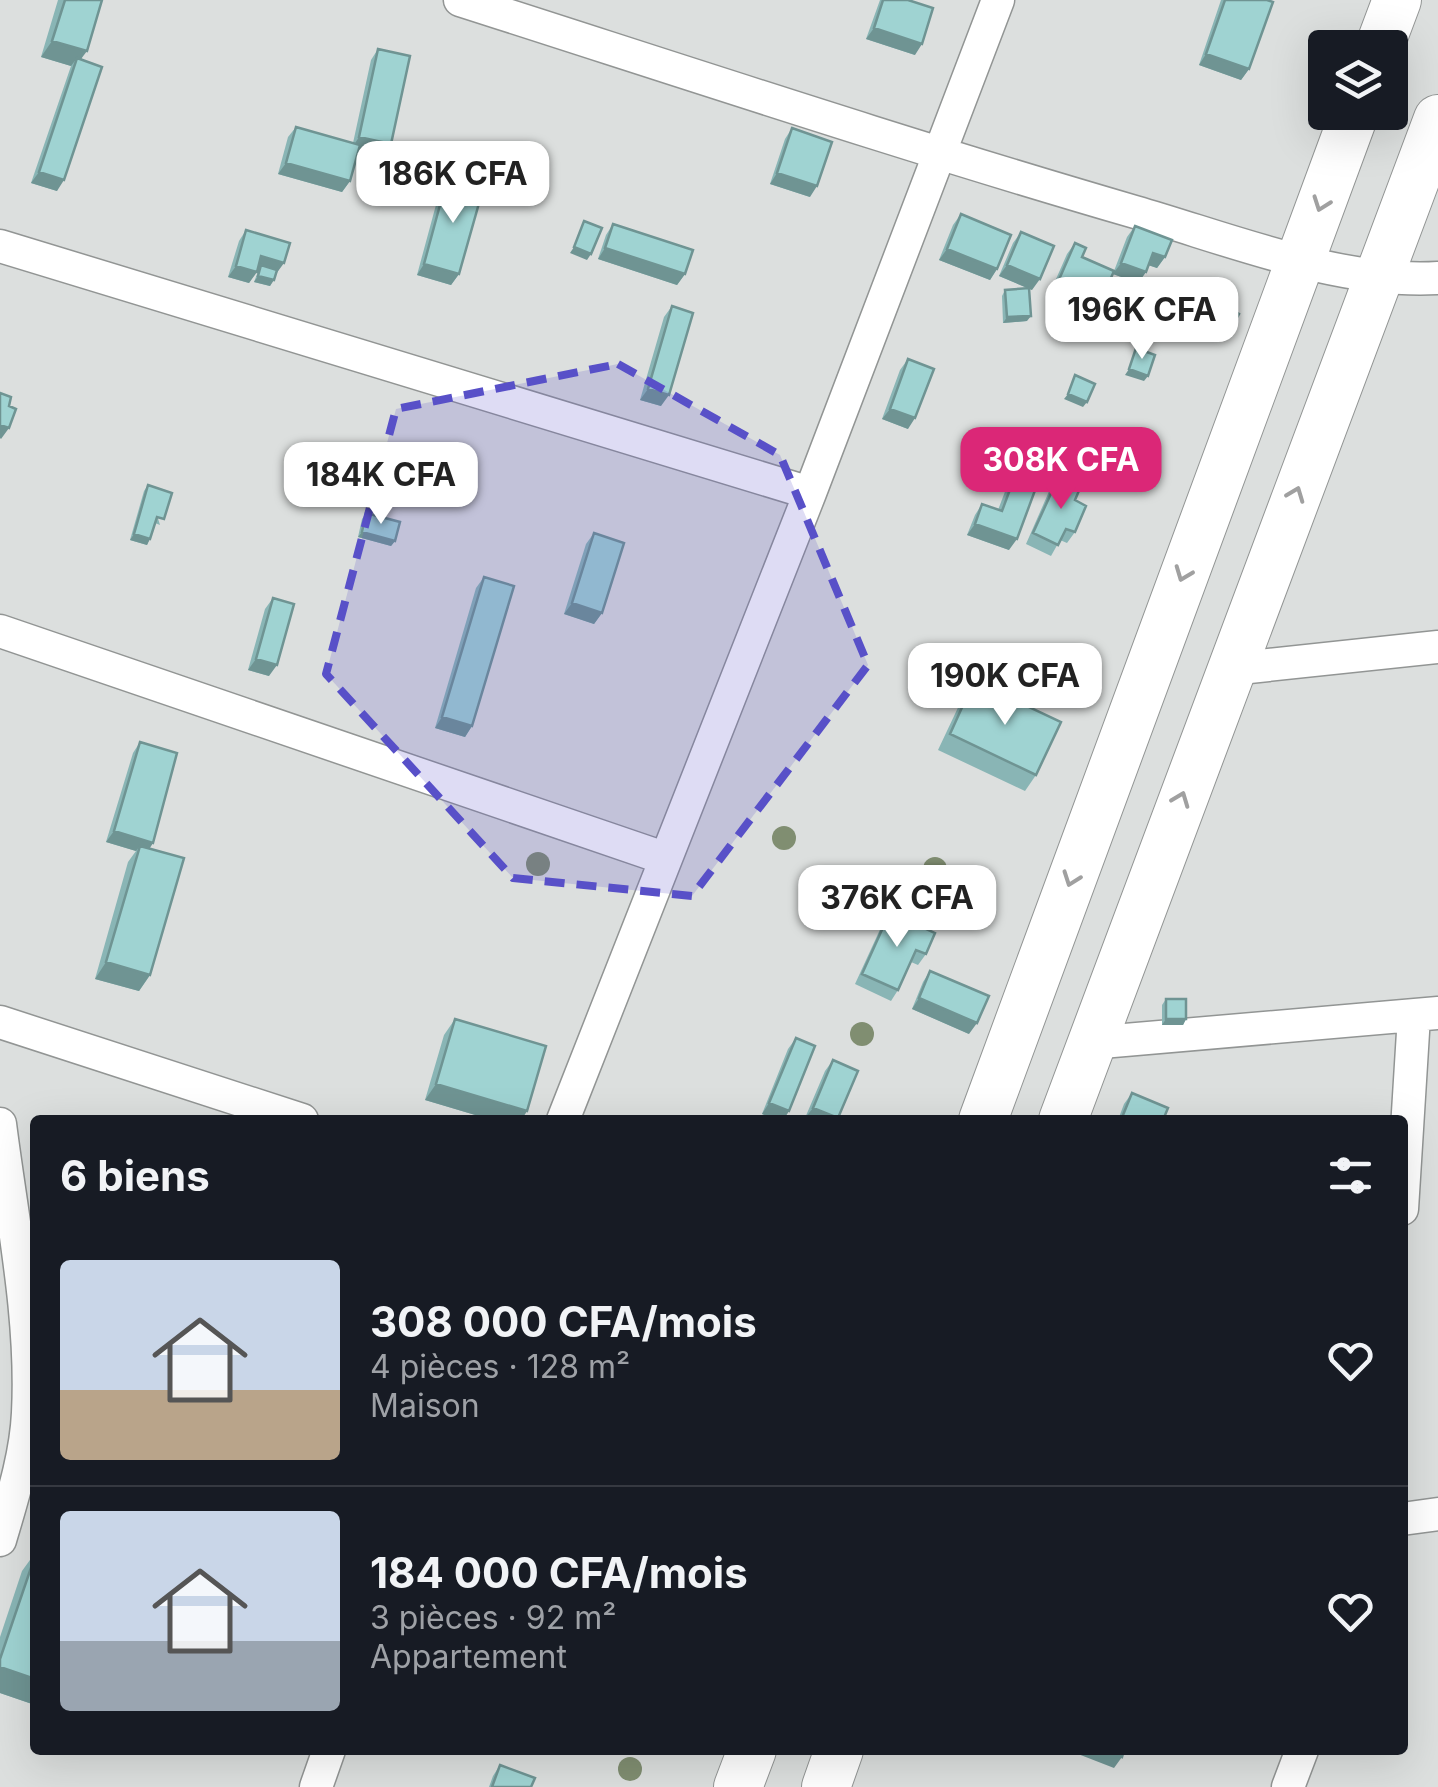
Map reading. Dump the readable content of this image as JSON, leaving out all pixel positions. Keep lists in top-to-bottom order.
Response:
{
  "page": {
    "price": [
      "186K CFA",
      "196K CFA",
      "308K CFA",
      "184K CFA",
      "190K CFA",
      "376K CFA"
    ],
    "heading": "6 biens",
    "list": [
      {
        "name": "308 000 CFA/mois",
        "note": "4 pièces · 128 m² · Maison"
      },
      {
        "name": "184 000 CFA/mois",
        "note": "3 pièces · 92 m² · Appartement"
      }
    ]
  }
}
